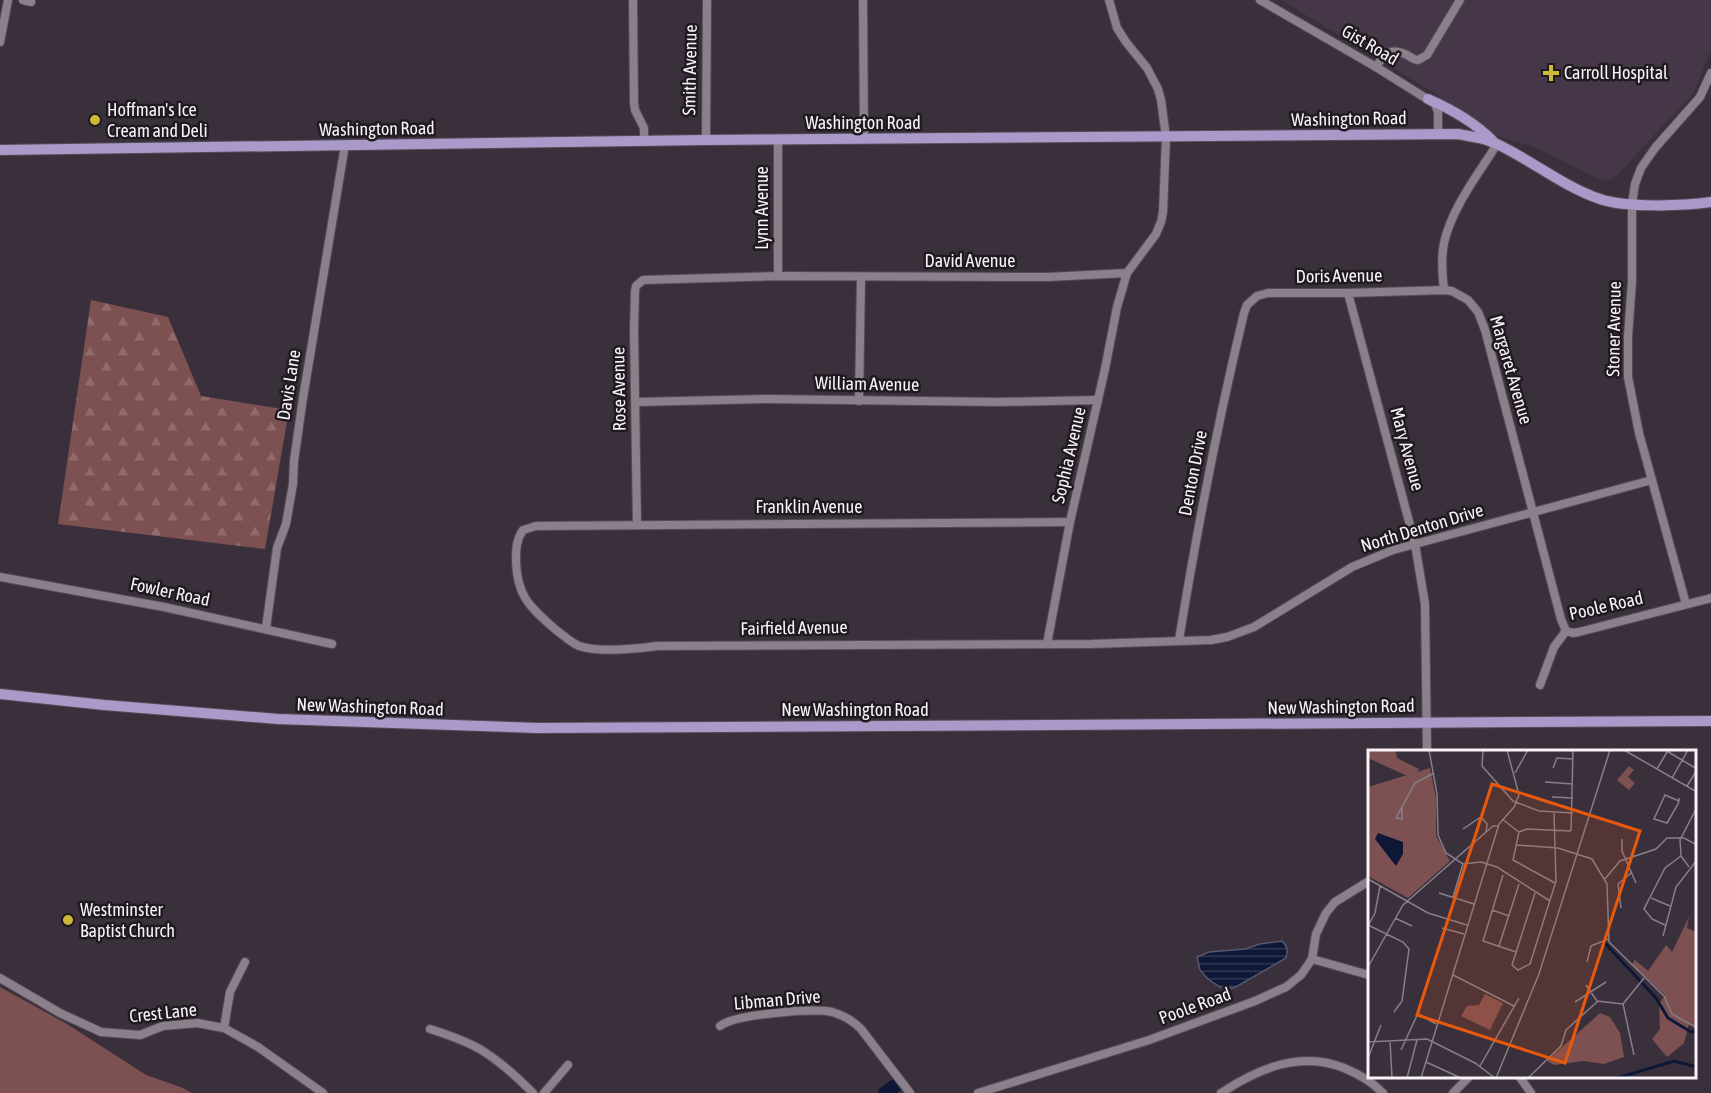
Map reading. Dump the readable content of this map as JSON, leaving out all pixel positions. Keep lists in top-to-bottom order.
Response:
{
  "streets": {
    "main road": ["Washington Road", "New Washington Road"],
    "street": [
      "Gist Road",
      "Smith Avenue",
      "Lynn Avenue",
      "David Avenue",
      "Doris Avenue",
      "Stoner Avenue",
      "Margaret Avenue",
      "William Avenue",
      "Davis Lane",
      "Rose Avenue",
      "Mary Avenue",
      "Sophia Avenue",
      "Denton Drive",
      "Franklin Avenue",
      "North Denton Drive",
      "Fowler Road",
      "Poole Road",
      "Fairfield Avenue",
      "Libman Drive",
      "Crest Lane"
    ]
  },
  "crossings": [
    ["Smith Avenue", "Washington Road"],
    ["Washington Road", "Lynn Avenue"],
    ["Washington Road", "Stoner Avenue"],
    ["Washington Road", "Davis Lane"],
    ["Lynn Avenue", "David Avenue"],
    ["David Avenue", "Rose Avenue"],
    ["David Avenue", "Sophia Avenue"],
    ["Doris Avenue", "Margaret Avenue"],
    ["Doris Avenue", "Mary Avenue"],
    ["Doris Avenue", "Denton Drive"],
    ["Stoner Avenue", "North Denton Drive"],
    ["Stoner Avenue", "Poole Road"],
    ["Margaret Avenue", "North Denton Drive"],
    ["Margaret Avenue", "Poole Road"],
    ["William Avenue", "Rose Avenue"],
    ["William Avenue", "Sophia Avenue"],
    ["Davis Lane", "Fowler Road"],
    ["Rose Avenue", "Franklin Avenue"],
    ["Mary Avenue", "North Denton Drive"],
    ["Mary Avenue", "New Washington Road"],
    ["Sophia Avenue", "Franklin Avenue"],
    ["Sophia Avenue", "Fairfield Avenue"],
    ["Denton Drive", "North Denton Drive"],
    ["Denton Drive", "Fairfield Avenue"],
    ["Franklin Avenue", "Fairfield Avenue"],
    ["North Denton Drive", "Fairfield Avenue"]
  ],
  "places": {
    "health": ["Carroll Hospital"],
    "other": ["Hoffman's Ice Cream and Deli", "Westminster Baptist Church"]
  }
}
